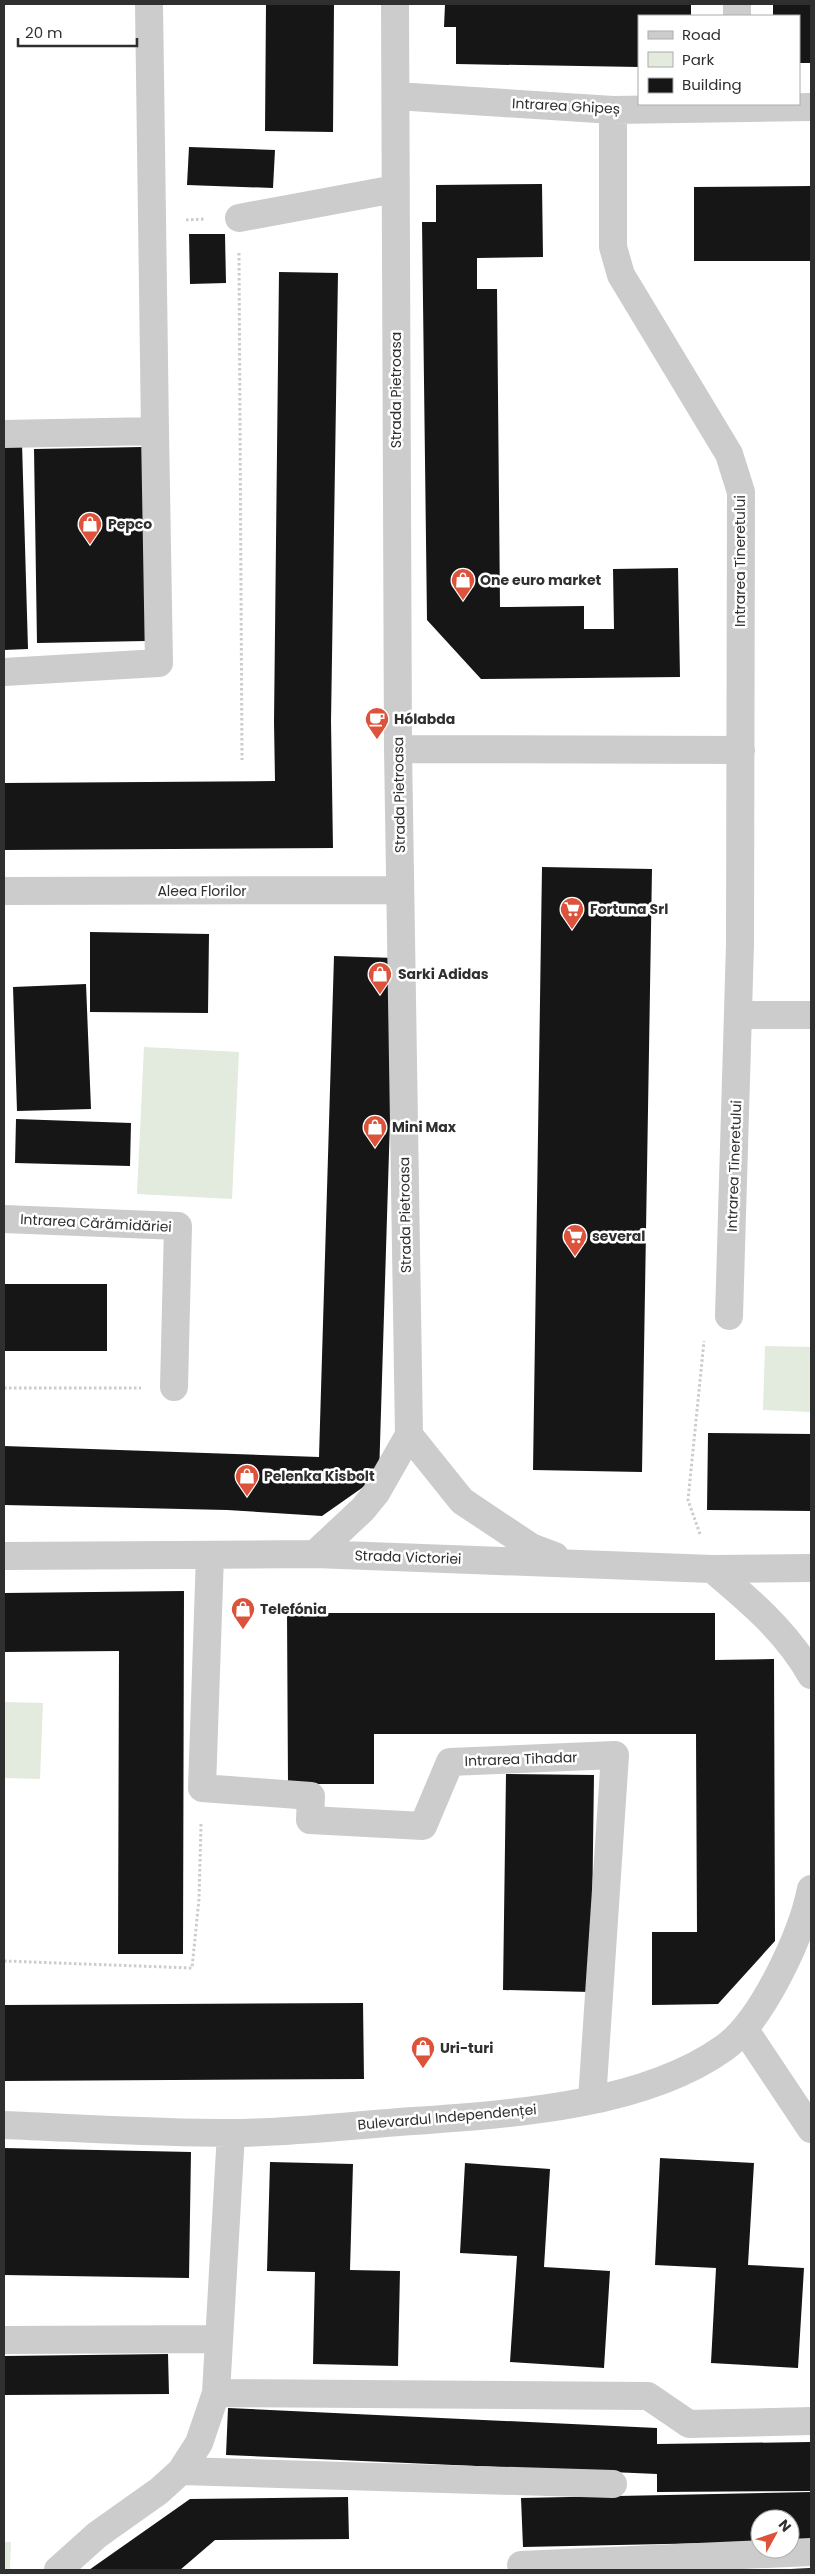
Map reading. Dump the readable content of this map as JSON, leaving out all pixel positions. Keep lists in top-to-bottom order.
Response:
{
  "streets": {
    "street": [
      "Intrarea Ghipeș",
      "Strada Pietroasa",
      "Intrarea Tineretului",
      "Aleea Florilor",
      "Intrarea Cărămidăriei",
      "Strada Victoriei",
      "Intrarea Tihadar",
      "Bulevardul Independenței"
    ]
  },
  "crossings": [
    ["Intrarea Ghipeș", "Strada Pietroasa"],
    ["Intrarea Ghipeș", "Intrarea Tineretului"],
    ["Strada Pietroasa", "Aleea Florilor"],
    ["Intrarea Tihadar", "Bulevardul Independenței"]
  ],
  "places": {
    "shop": [
      "Pepco",
      "One euro market",
      "Sarki Adidas",
      "Mini Max",
      "Pelenka Kisbolt",
      "Telefónia",
      "Uri-turi"
    ],
    "cafe": ["Hólabda"],
    "supermarket": ["Fortuna Srl", "several"]
  },
  "legend": ["Road", "Park", "Building"],
  "scale_bar": "20 m",
  "north": "top right"
}
